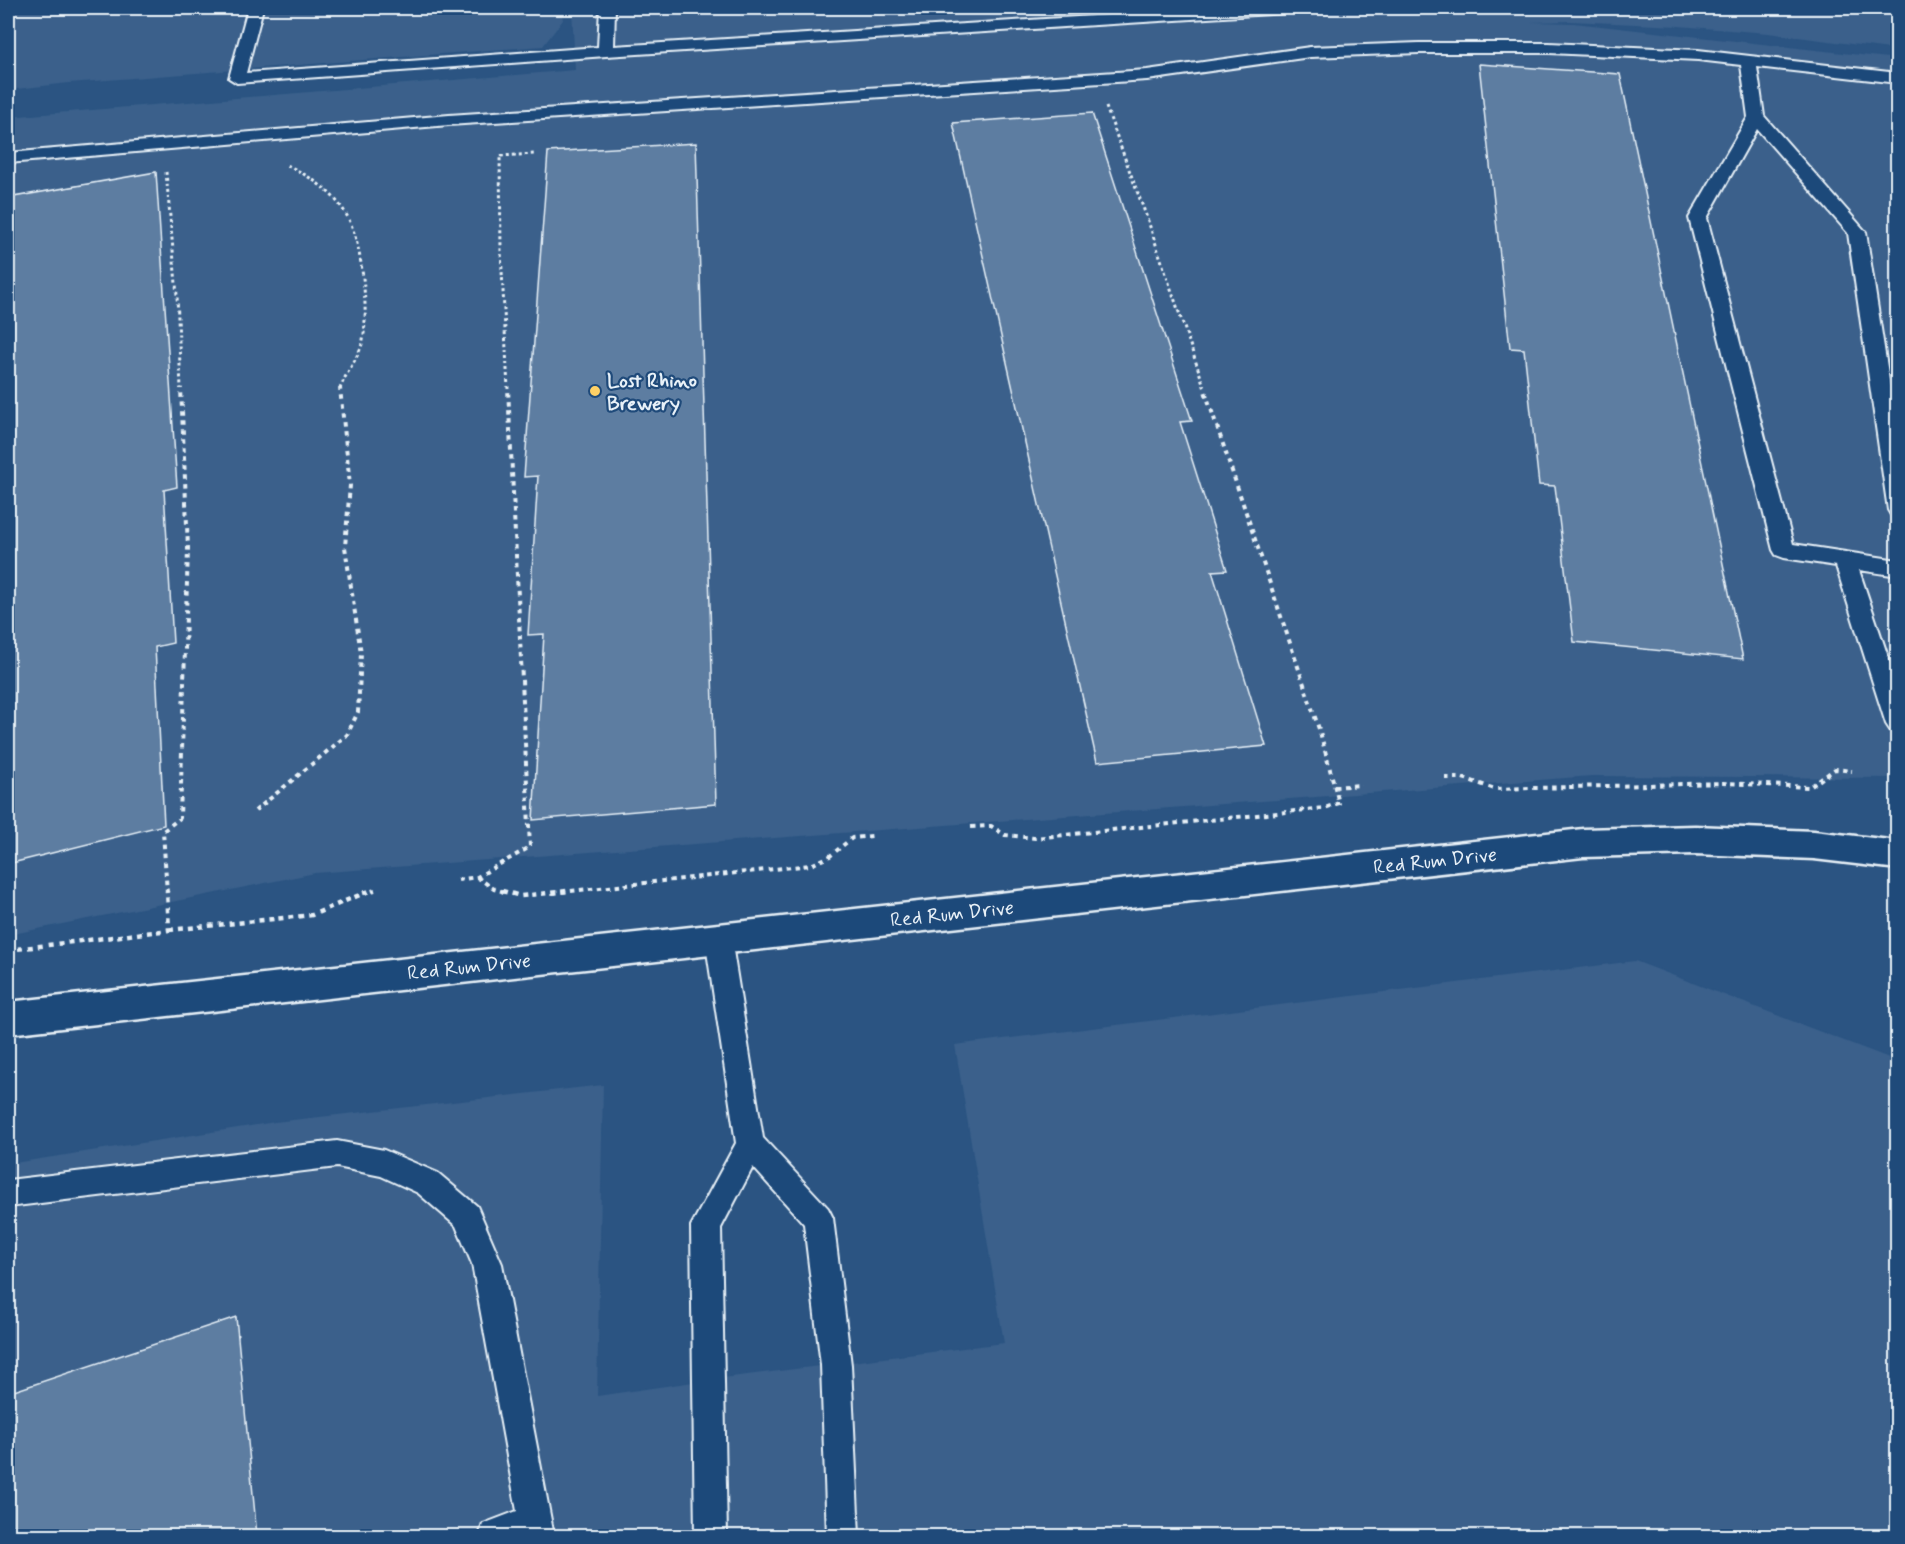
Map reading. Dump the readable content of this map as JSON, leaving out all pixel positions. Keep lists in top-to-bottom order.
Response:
{
  "streets": {
    "street": ["Red Rum Drive"]
  },
  "places": ["Lost Rhino Brewery"]
}
